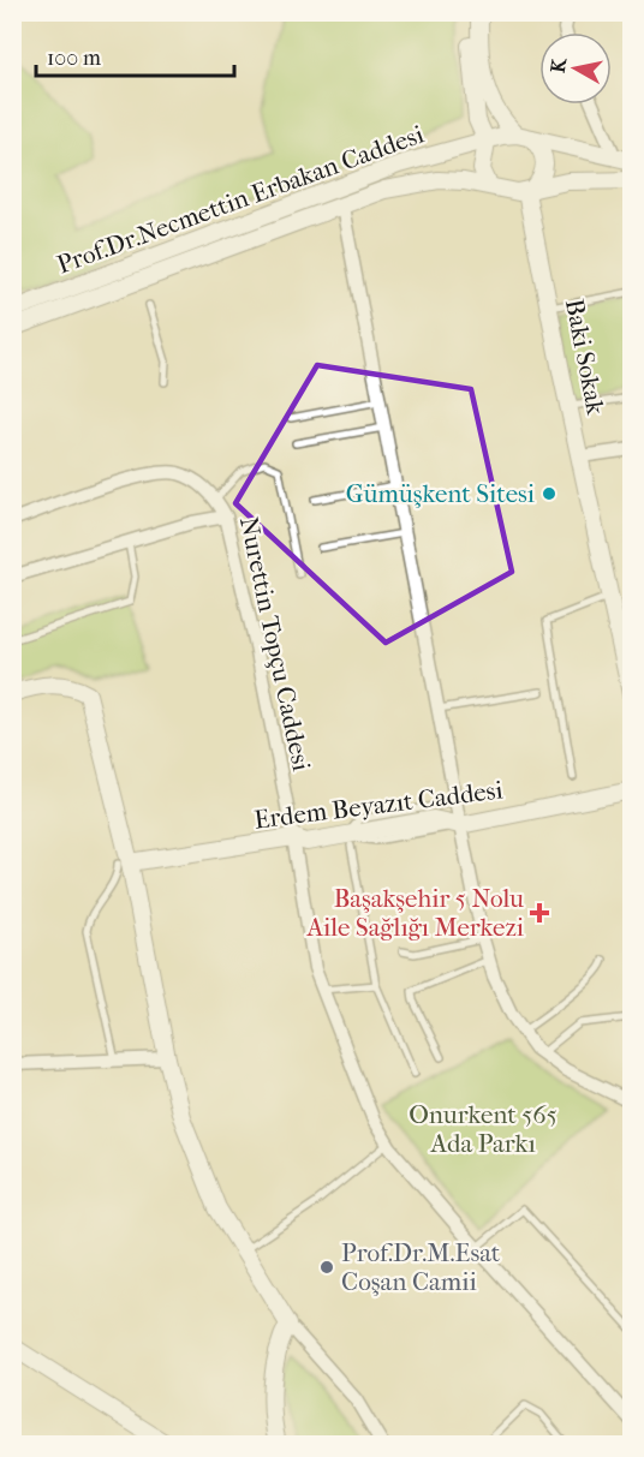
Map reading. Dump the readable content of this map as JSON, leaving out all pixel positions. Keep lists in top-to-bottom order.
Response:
{
  "streets": {
    "street": [
      "Prof.Dr.Necmettin Erbakan Caddesi",
      "Baki Sokak",
      "Nurettin Topçu Caddesi",
      "Erdem Beyazıt Caddesi"
    ]
  },
  "crossings": [
    ["Prof.Dr.Necmettin Erbakan Caddesi", "Baki Sokak"],
    ["Nurettin Topçu Caddesi", "Erdem Beyazıt Caddesi"]
  ],
  "parks": ["Onurkent 565 Ada Parkı"],
  "places": {
    "other": ["Gümüşkent Sitesi", "Prof.Dr.M.Esat Coşan Camii"],
    "health": ["Başakşehir 5 Nolu Aile Sağlığı Merkezi"]
  },
  "scale_bar": "100 m",
  "north": "left"
}
